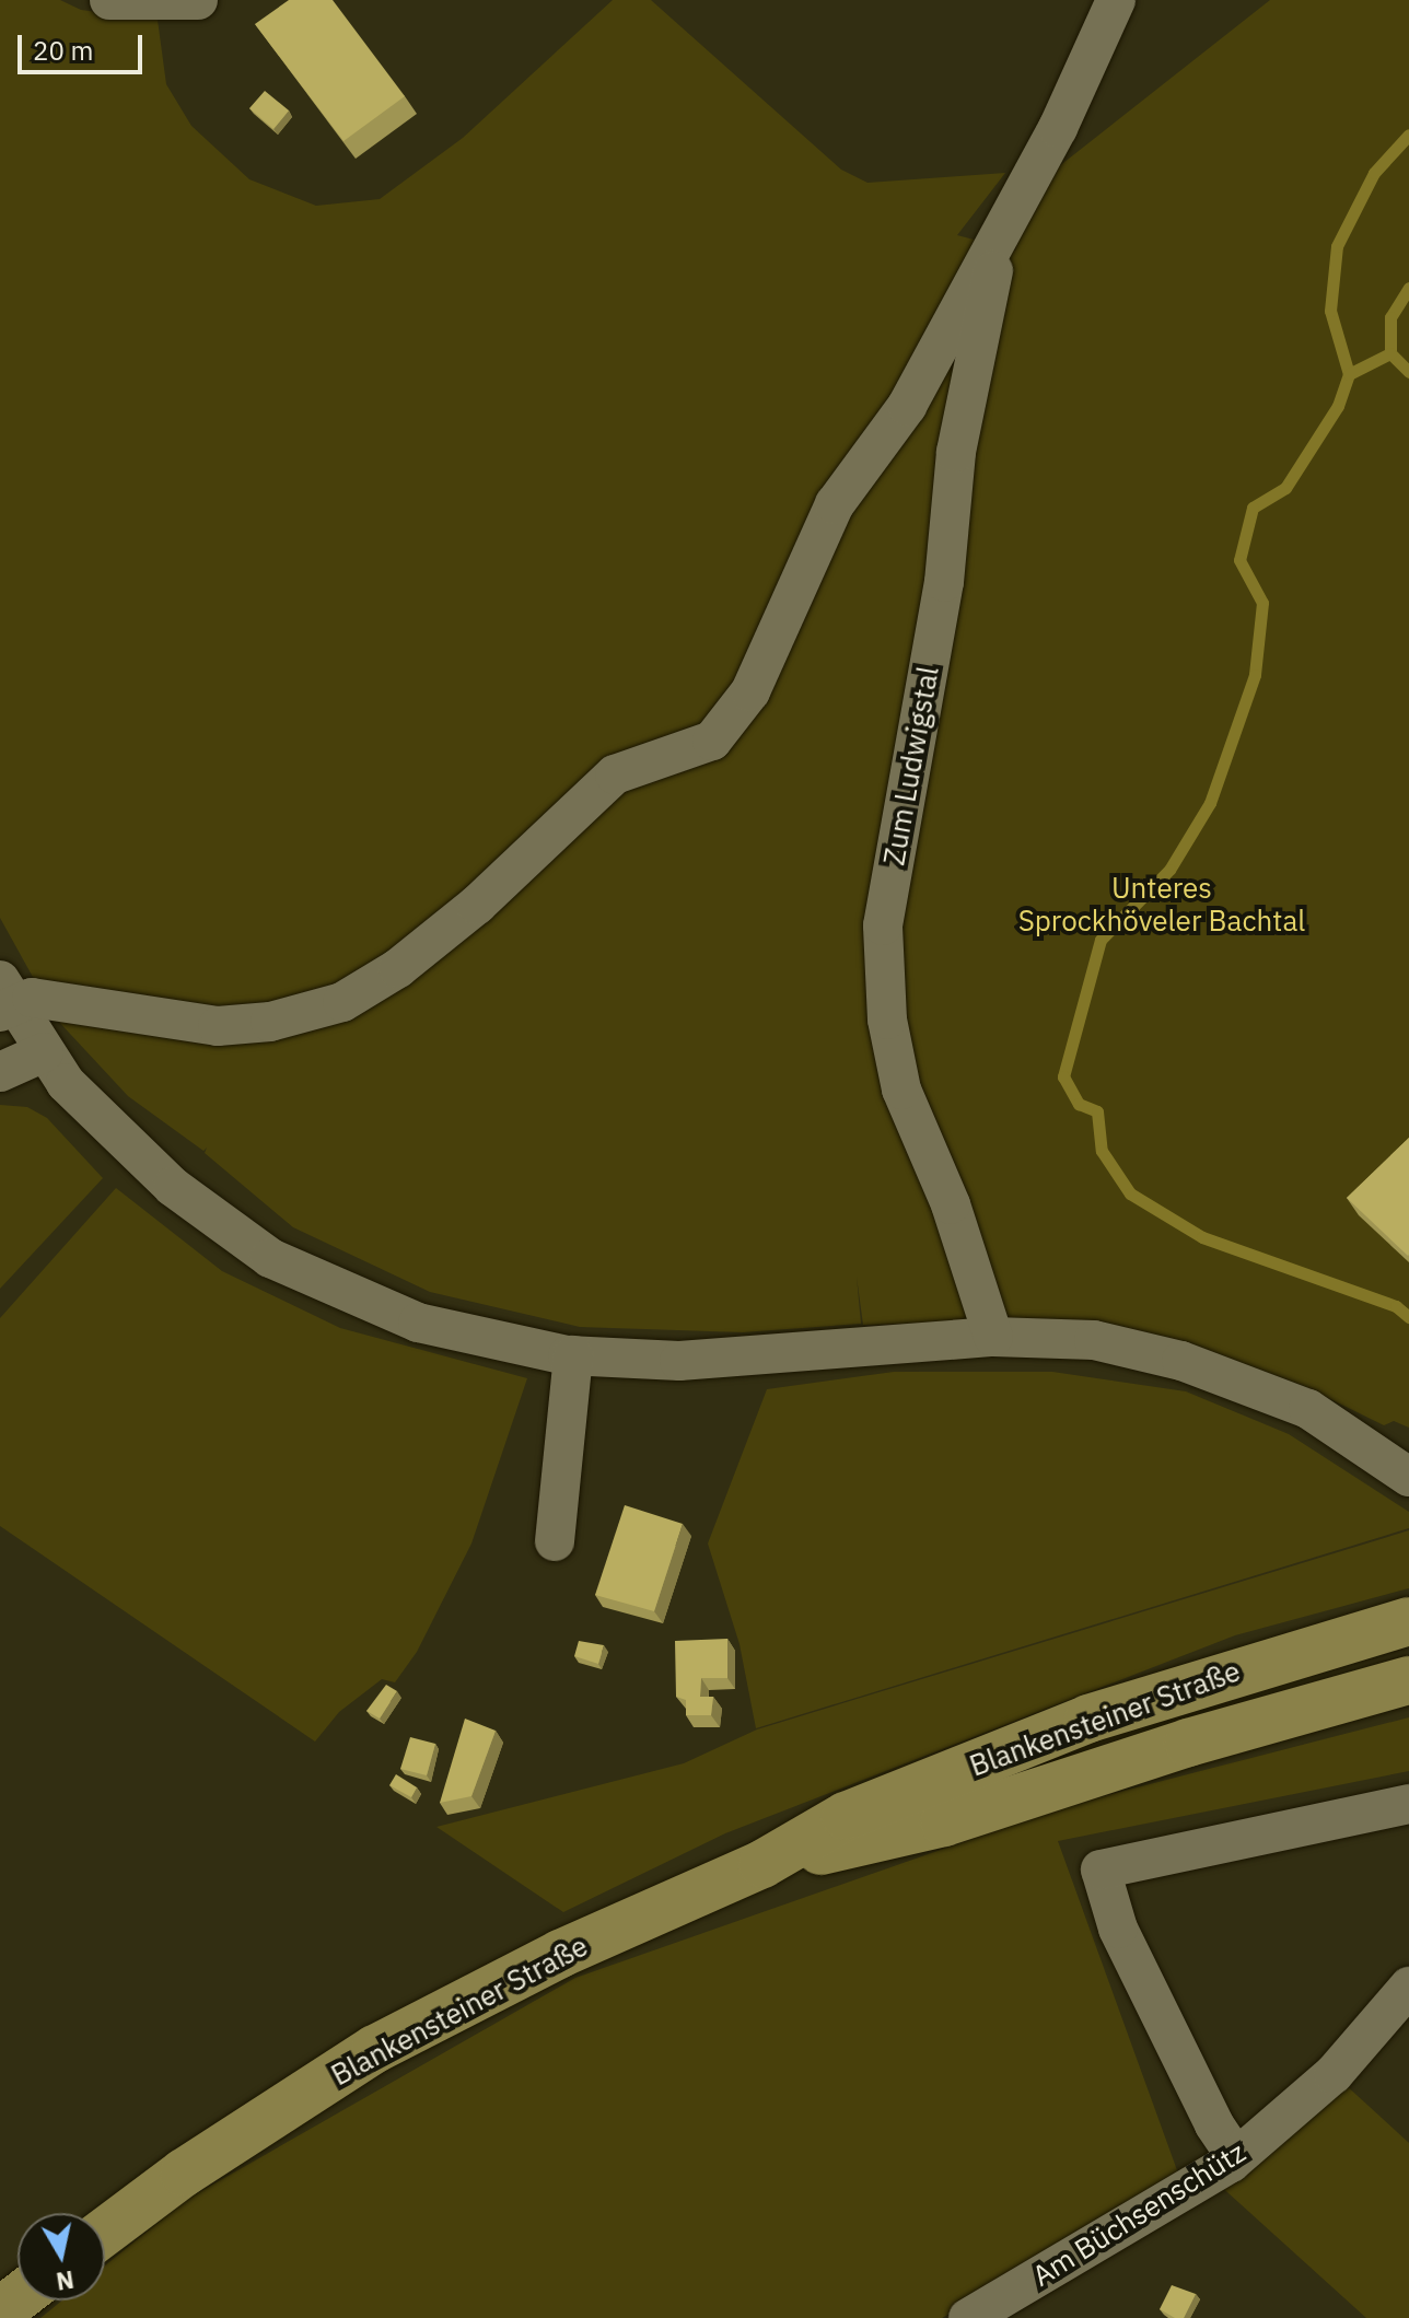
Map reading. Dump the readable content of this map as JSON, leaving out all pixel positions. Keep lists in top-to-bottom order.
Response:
{
  "streets": {
    "main road": ["Blankensteiner Straße"],
    "street": ["Zum Ludwigstal", "Am Büchsenschütz"]
  },
  "parks": ["Unteres Sprockhöveler Bachtal"],
  "scale_bar": "20 m",
  "north": "bottom"
}
